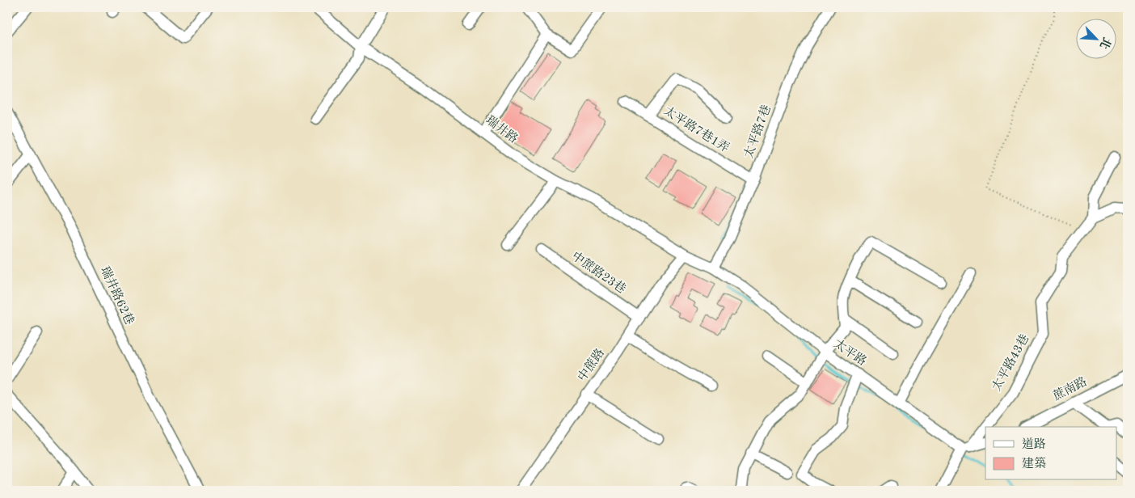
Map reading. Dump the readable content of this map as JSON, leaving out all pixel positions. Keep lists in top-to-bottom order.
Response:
{
  "streets": {
    "street": [
      "瑞井路",
      "太平路7巷1弄",
      "太平路7巷",
      "中蔗路23巷",
      "瑞井路62巷",
      "太平路",
      "太平路43巷",
      "中蔗路",
      "蔗南路"
    ]
  },
  "crossings": [
    ["瑞井路", "太平路"],
    ["瑞井路", "中蔗路"],
    ["太平路7巷1弄", "太平路7巷"],
    ["太平路7巷", "太平路"],
    ["中蔗路23巷", "中蔗路"],
    ["太平路", "太平路43巷"],
    ["太平路", "中蔗路"]
  ],
  "legend": ["道路", "建築"],
  "north": "bottom right"
}
